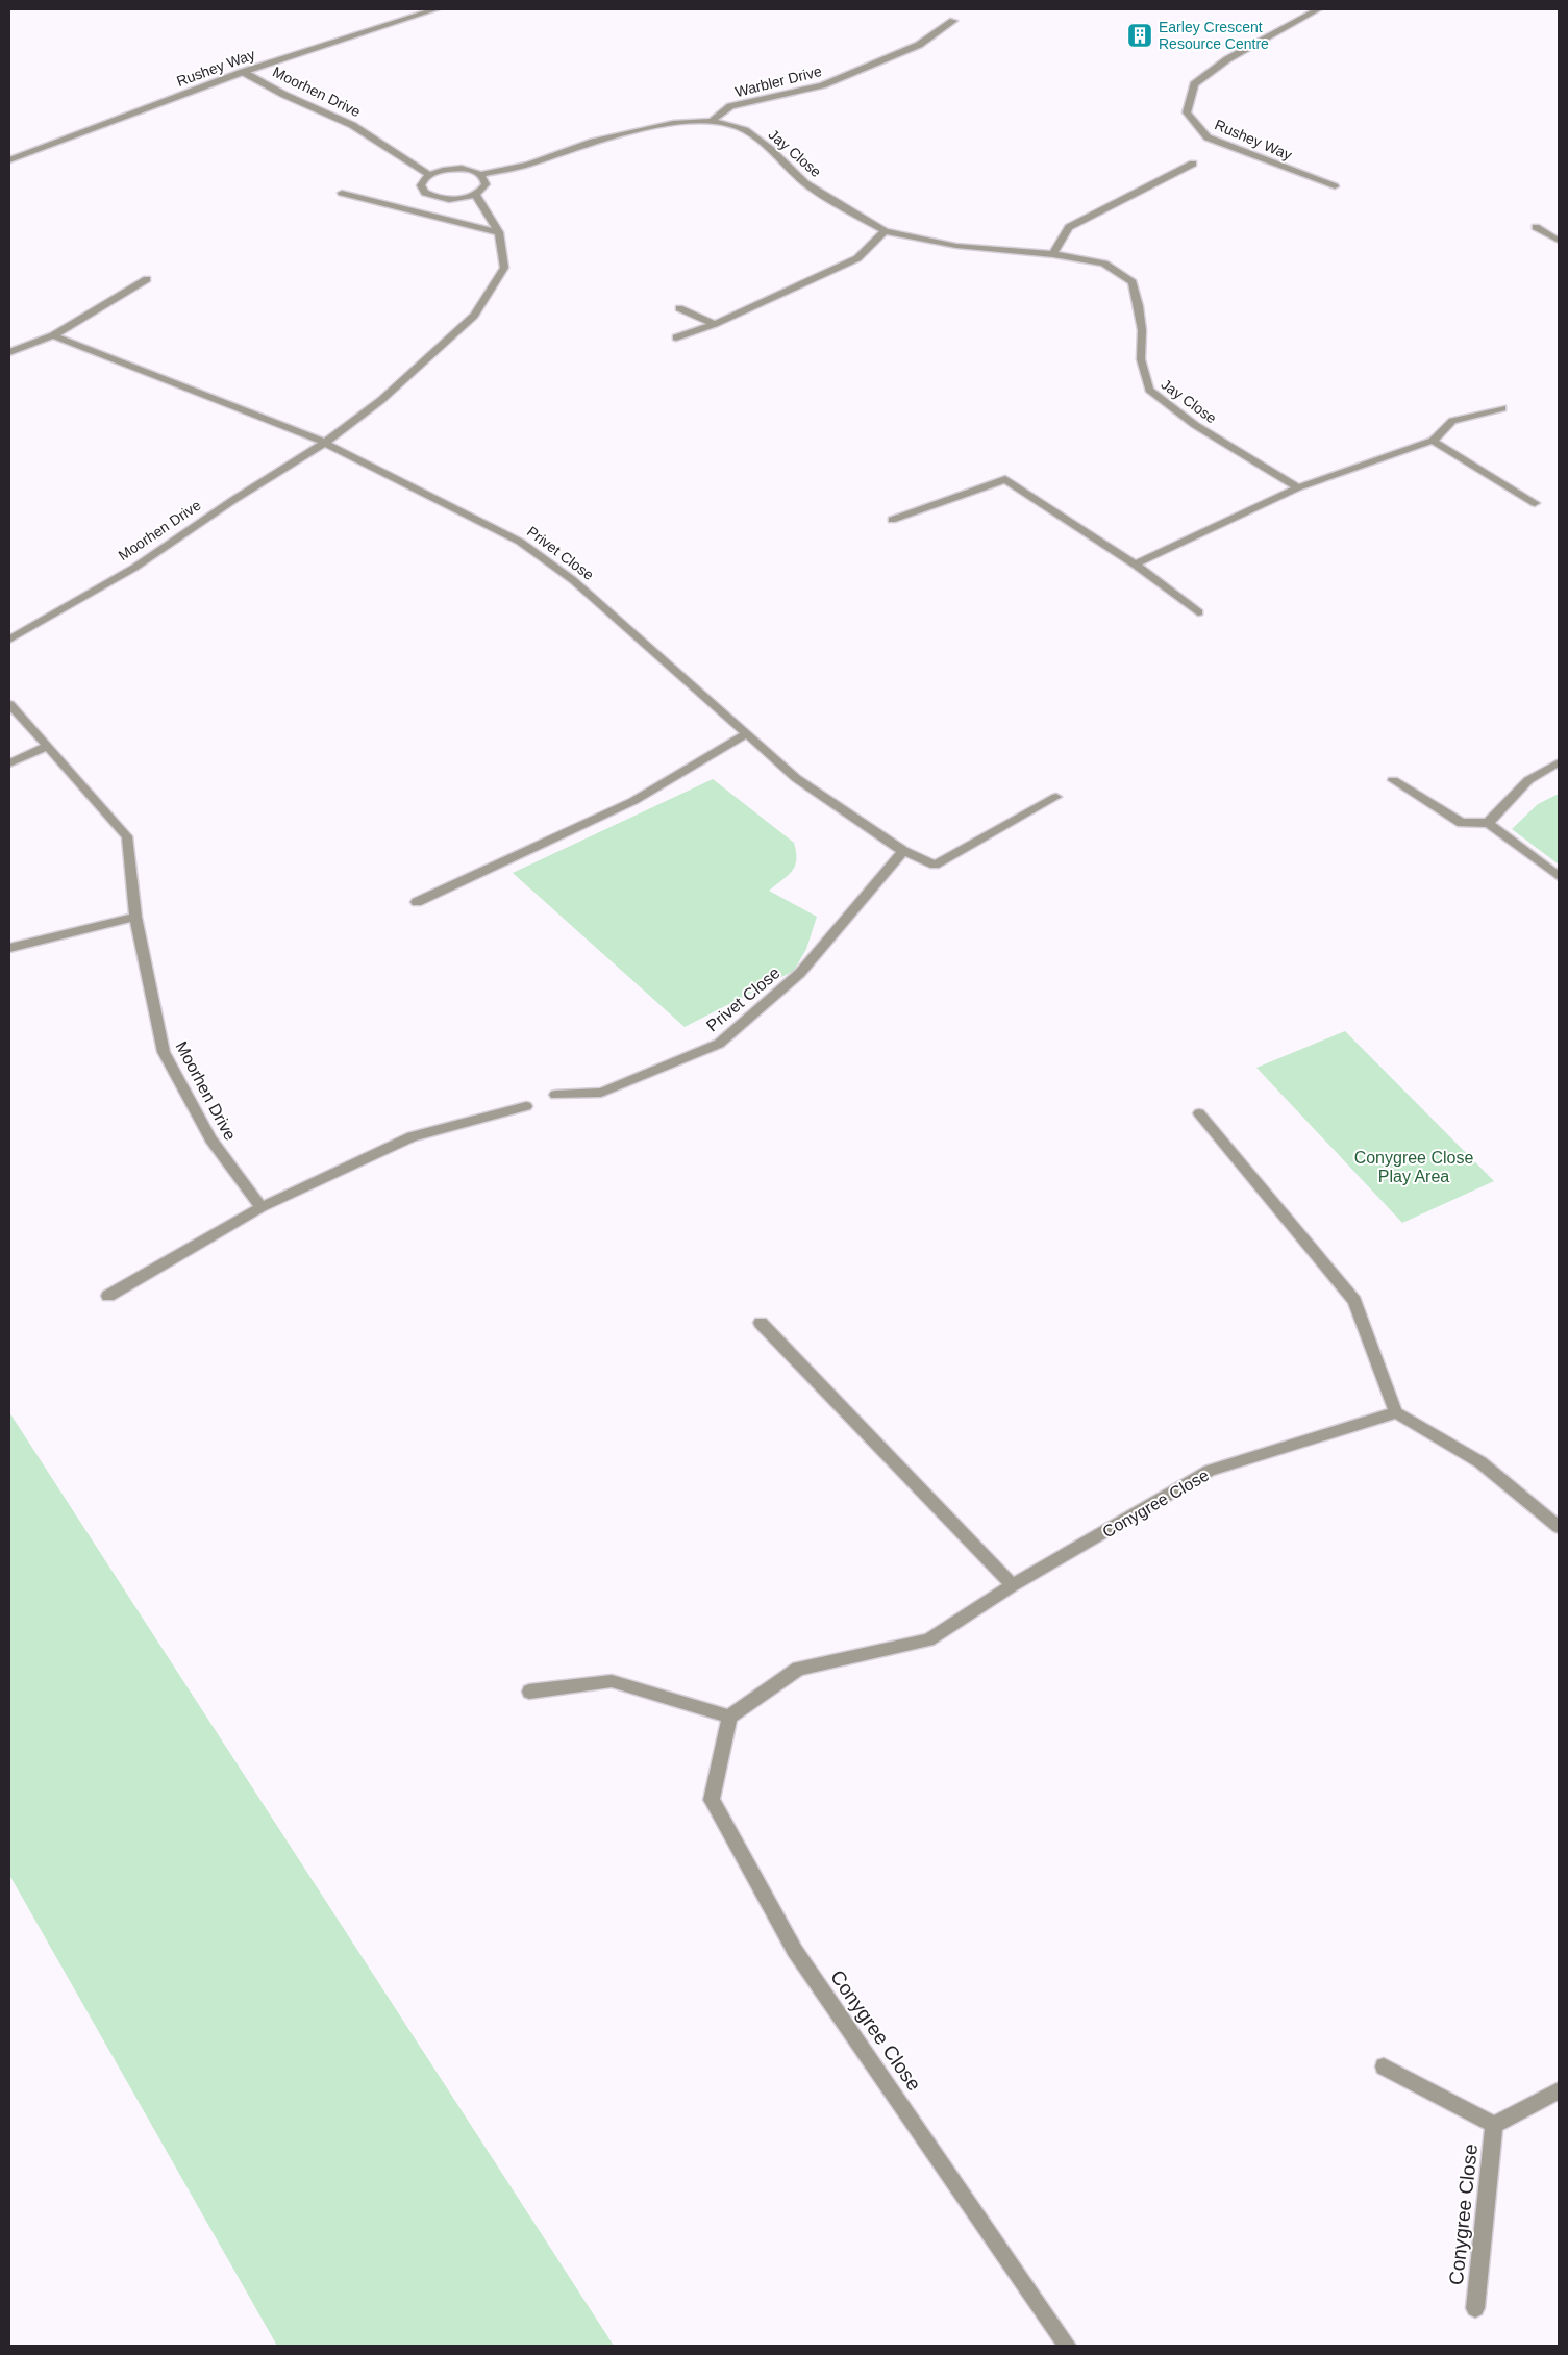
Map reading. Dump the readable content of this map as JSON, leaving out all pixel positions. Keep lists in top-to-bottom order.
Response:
{
  "streets": {
    "street": [
      "Rushey Way",
      "Warbler Drive",
      "Moorhen Drive",
      "Jay Close",
      "Privet Close",
      "Conygree Close"
    ]
  },
  "crossings": [
    ["Rushey Way", "Moorhen Drive"],
    ["Warbler Drive", "Jay Close"],
    ["Moorhen Drive", "Privet Close"]
  ],
  "parks": ["Conygree Close Play Area"],
  "places": {
    "building": ["Earley Crescent Resource Centre"]
  }
}
